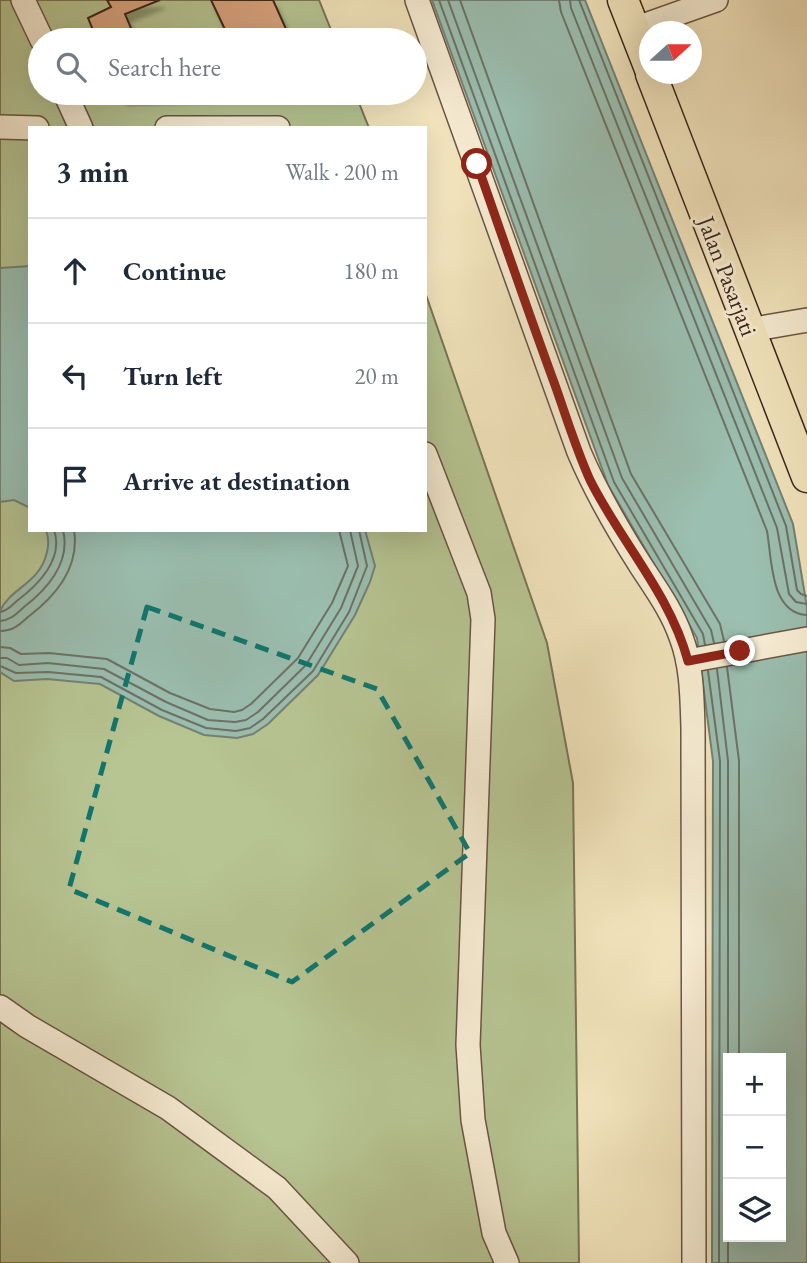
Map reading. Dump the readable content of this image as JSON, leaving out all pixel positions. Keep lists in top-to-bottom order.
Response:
{
  "streets": {
    "main road": ["Jalan Pasarjati"]
  },
  "north": "right",
  "page": {
    "search": "Search here",
    "heading": ["3 min", "Walk · 200 m"],
    "list": [
      ["Continue", "180 m"],
      ["Turn left", "20 m"],
      "Arrive at destination"
    ],
    "map_buttons": ["+", "−"]
  }
}
